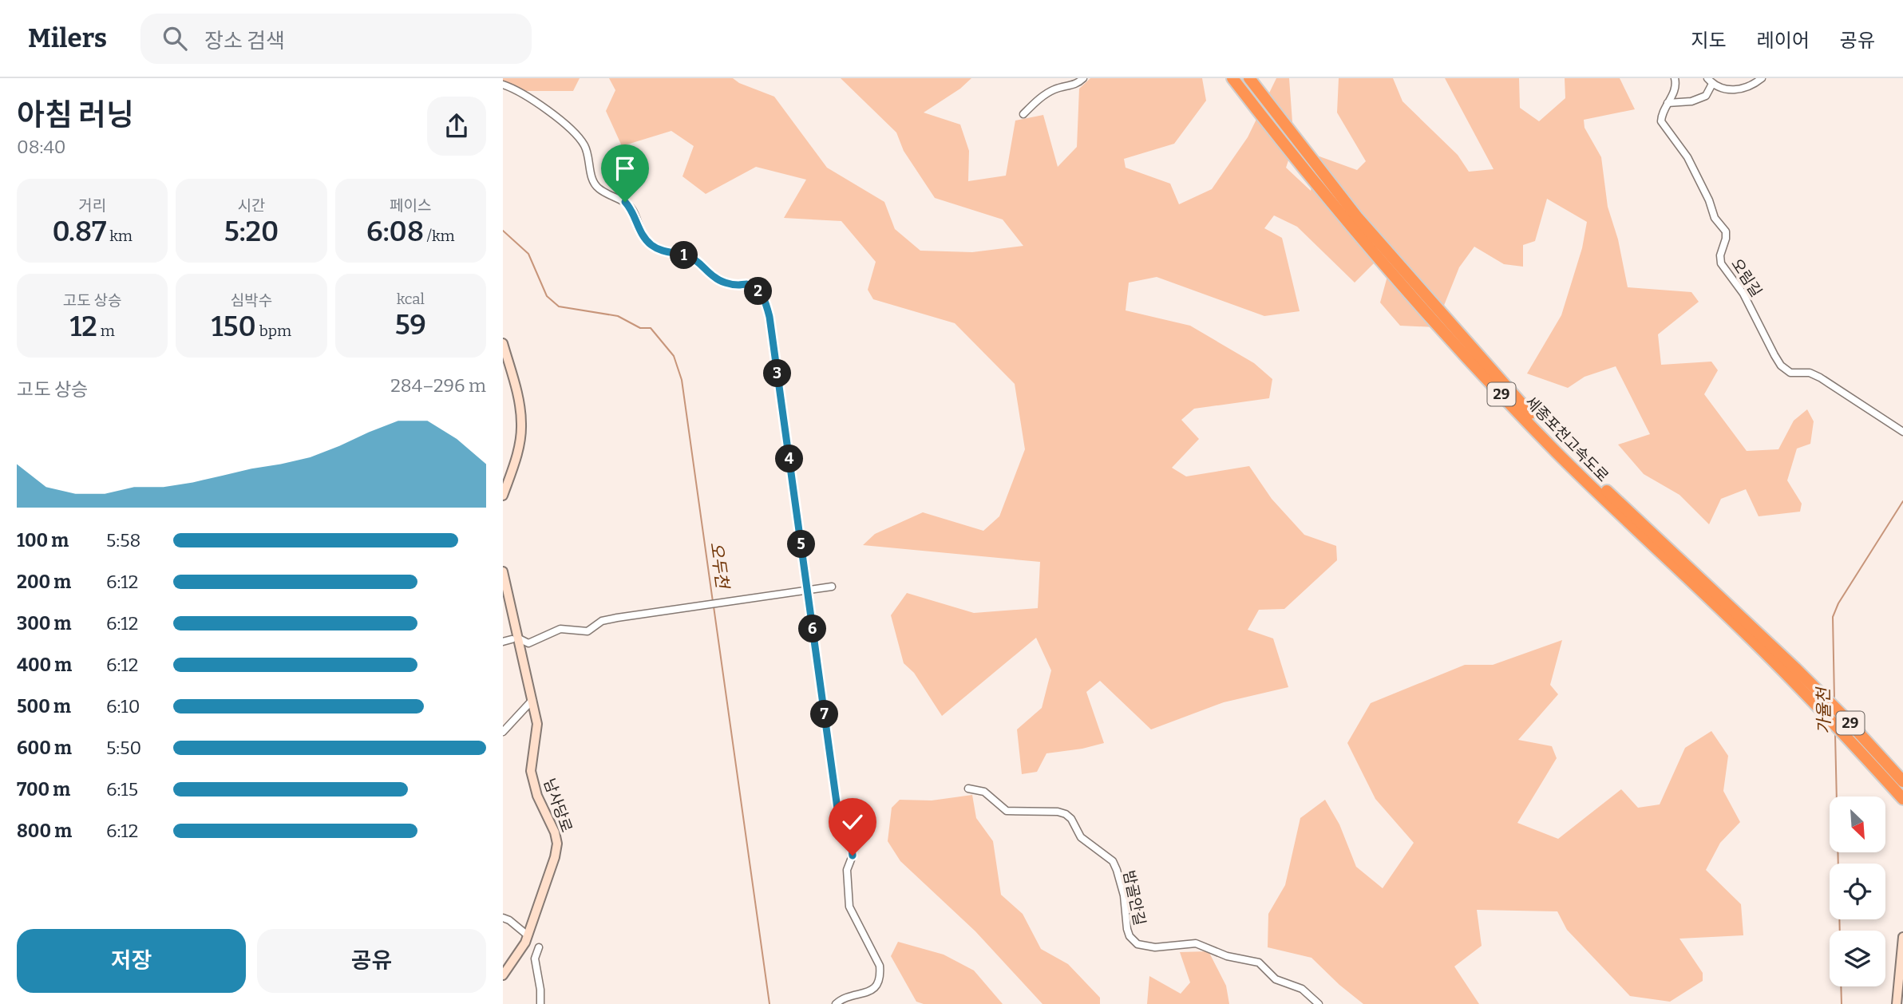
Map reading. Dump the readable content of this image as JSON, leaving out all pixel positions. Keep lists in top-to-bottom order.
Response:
{
  "streets": {
    "highway": ["29", "세종포천고속도로"],
    "street": ["오림길", "남사당로", "밤골안길"]
  },
  "water": ["오두천", "가율천"],
  "north": "bottom right",
  "page": {
    "header": "Milers",
    "search": "장소 검색",
    "nav": ["지도", "레이어", "공유"],
    "heading": ["아침 러닝", "08:40"],
    "stats": [
      ["거리", "0.87 km"],
      ["시간", "5:20"],
      ["페이스", "6:08 /km"],
      ["고도 상승", "12 m"],
      ["심박수", "150 bpm"],
      ["kcal", "59"]
    ],
    "pins": [
      "1",
      "2",
      "3",
      "4",
      "5",
      "6",
      "7"
    ],
    "chart": ["고도 상승", "284–296 m"],
    "list": [
      {
        "name": "100 m",
        "note": "5:58"
      },
      {
        "name": "200 m",
        "note": "6:12"
      },
      {
        "name": "300 m",
        "note": "6:12"
      },
      {
        "name": "400 m",
        "note": "6:12"
      },
      {
        "name": "500 m",
        "note": "6:10"
      },
      {
        "name": "600 m",
        "note": "5:50"
      },
      {
        "name": "700 m",
        "note": "6:15"
      },
      {
        "name": "800 m",
        "note": "6:12"
      }
    ],
    "buttons": ["저장", "공유"]
  }
}
